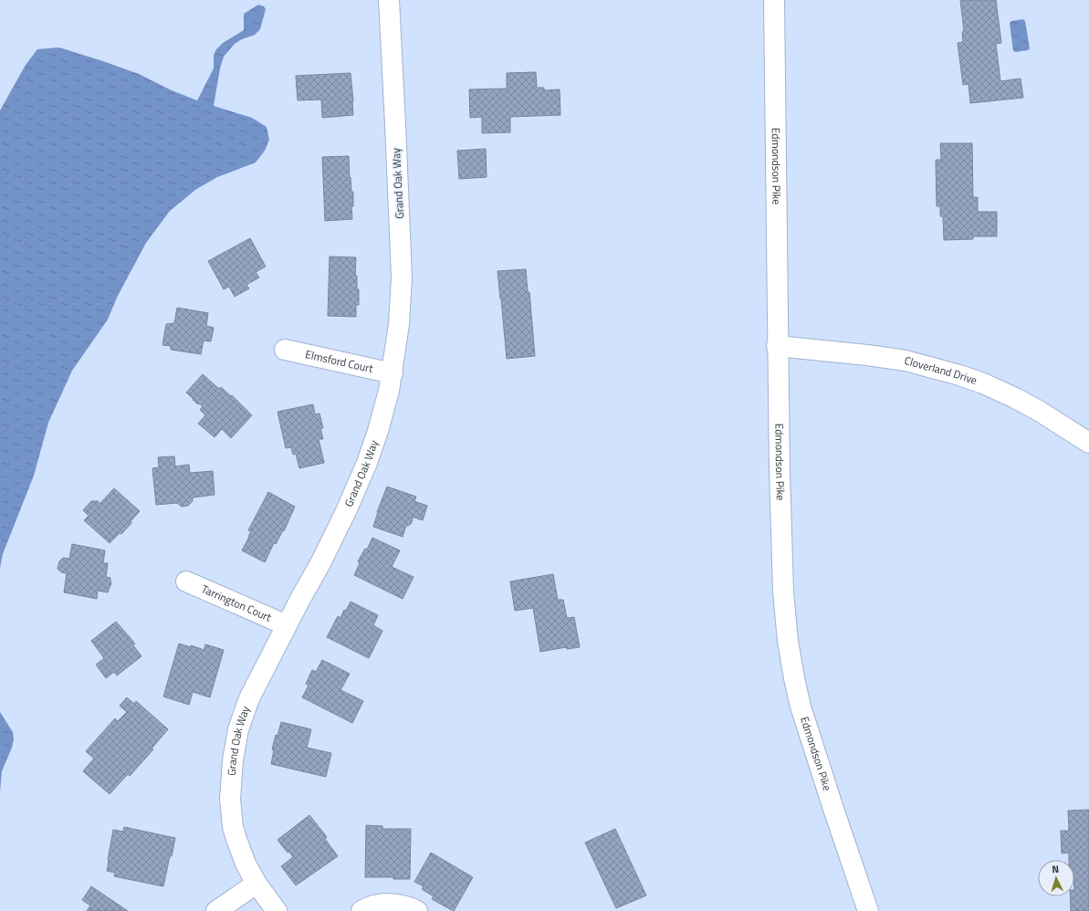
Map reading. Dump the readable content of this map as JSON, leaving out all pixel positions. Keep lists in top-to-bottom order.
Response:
{
  "streets": {
    "street": [
      "Edmondson Pike",
      "Grand Oak Way",
      "Elmsford Court",
      "Cloverland Drive",
      "Tarrington Court"
    ]
  },
  "crossings": [
    ["Edmondson Pike", "Cloverland Drive"],
    ["Grand Oak Way", "Elmsford Court"],
    ["Grand Oak Way", "Tarrington Court"]
  ],
  "north": "top"
}
